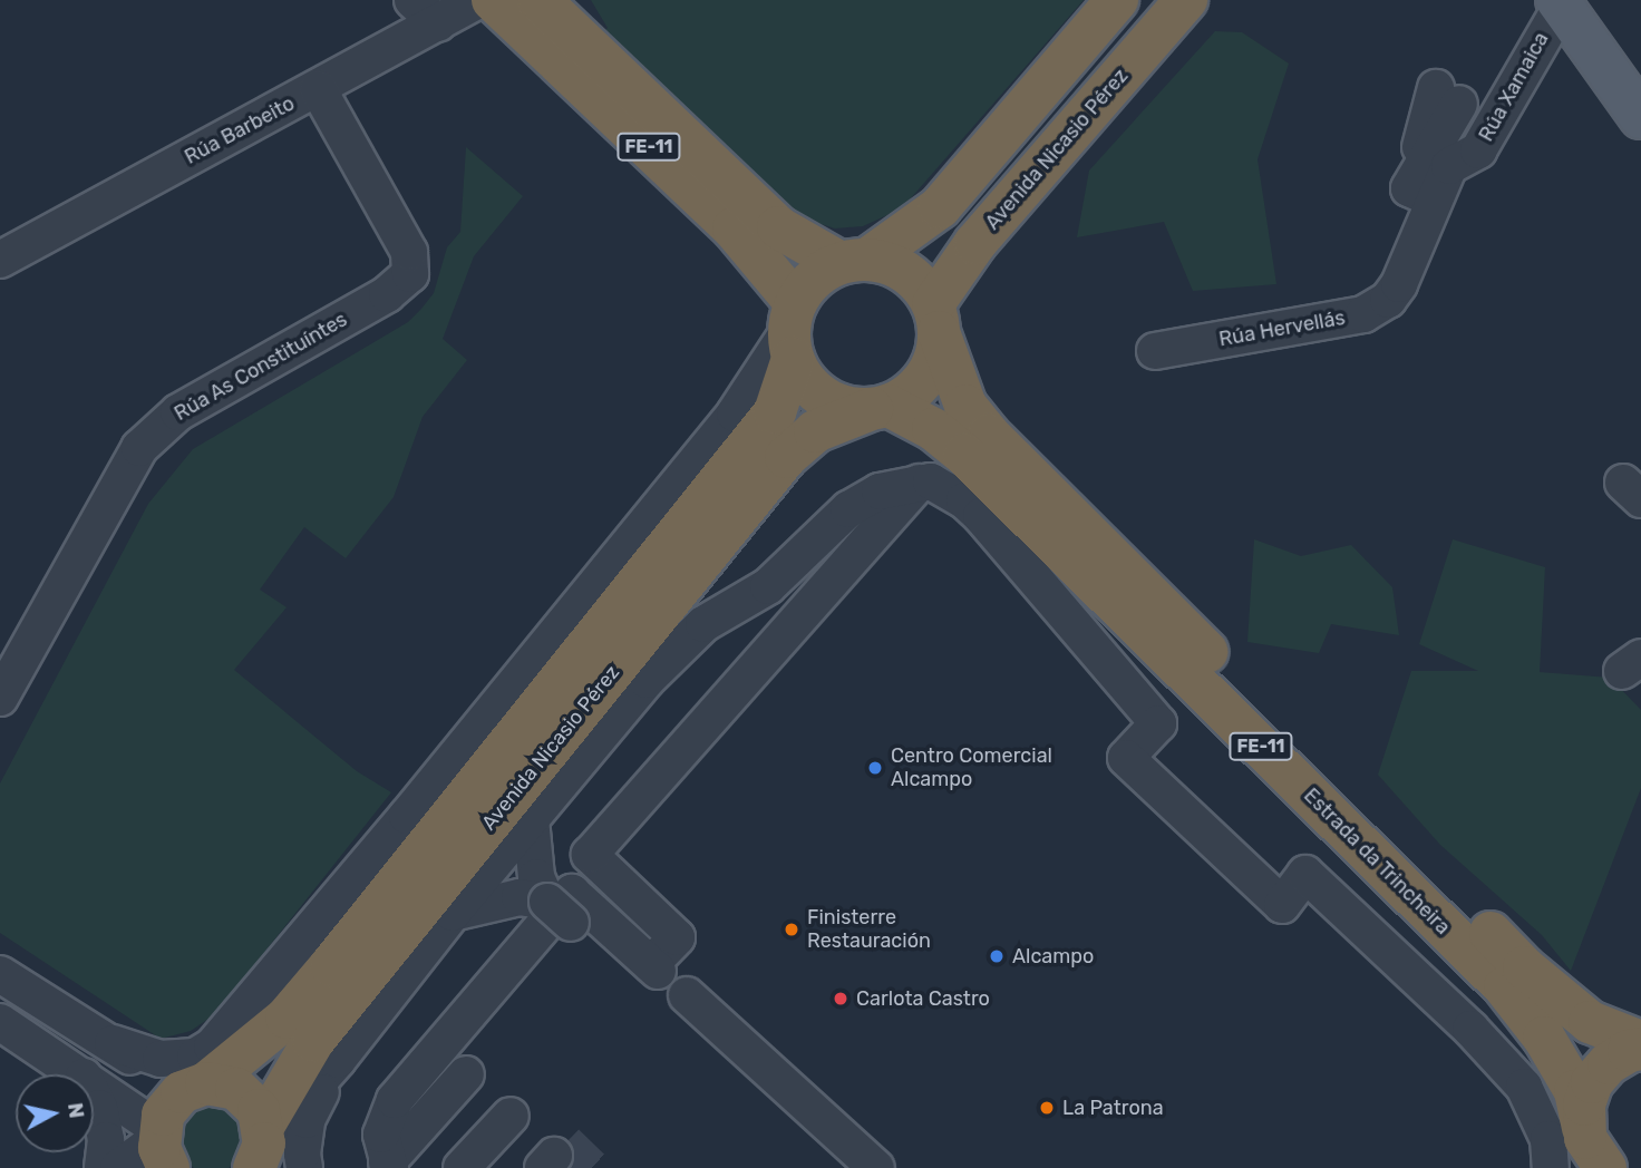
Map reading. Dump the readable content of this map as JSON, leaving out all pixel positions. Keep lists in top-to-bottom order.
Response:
{
  "streets": {
    "highway": ["FE-11", "Avenida Nicasio Pérez", "Estrada da Trincheira"],
    "street": [
      "Rúa Xamaica",
      "Rúa Barbeito",
      "Rúa Hervellás",
      "Rúa As Constituíntes"
    ]
  },
  "crossings": [
    ["Rúa Xamaica", "Rúa Hervellás"],
    ["Rúa Barbeito", "FE-11"],
    ["Rúa Barbeito", "Rúa As Constituíntes"],
    ["FE-11", "Avenida Nicasio Pérez"],
    ["FE-11", "Estrada da Trincheira"],
    ["Avenida Nicasio Pérez", "Estrada da Trincheira"]
  ],
  "places": [
    "Centro Comercial Alcampo",
    "Finisterre Restauración",
    "Alcampo",
    "Carlota Castro",
    "La Patrona"
  ],
  "north": "right"
}
